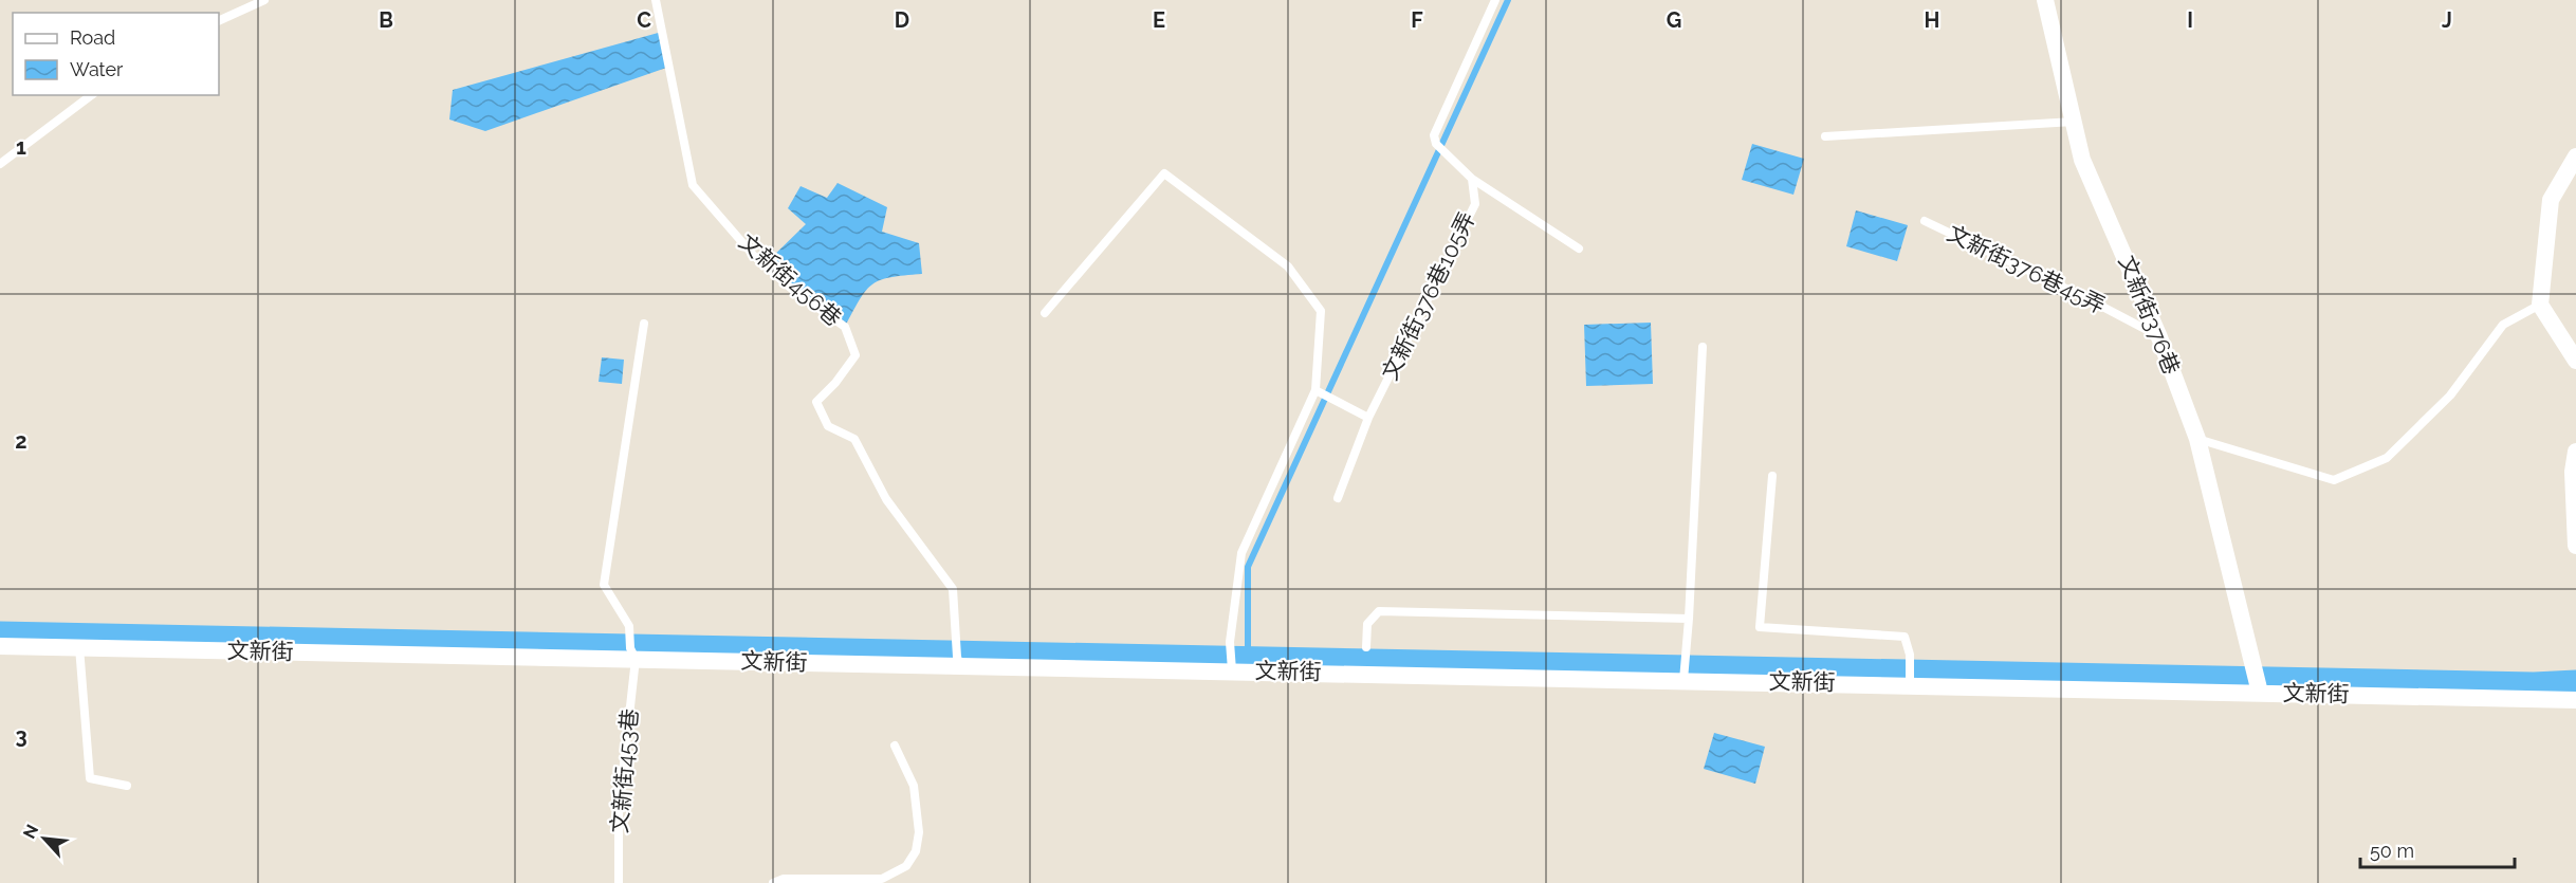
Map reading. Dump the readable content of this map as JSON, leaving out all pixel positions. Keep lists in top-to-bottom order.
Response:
{
  "streets": {
    "street": ["文新街376巷", "文新街"],
    "lane": [
      "文新街376巷45弄",
      "文新街456巷",
      "文新街376巷105弄",
      "文新街453巷"
    ]
  },
  "crossings": [
    ["文新街376巷45弄", "文新街376巷"],
    ["文新街456巷", "文新街"],
    ["文新街376巷", "文新街"],
    ["文新街", "文新街453巷"]
  ],
  "legend": ["Road", "Water"],
  "scale_bar": "50 m",
  "north": "top left",
  "grid": {
    "columns": [
      "B",
      "C",
      "D",
      "E",
      "F",
      "G",
      "H",
      "I",
      "J"
    ],
    "rows": ["1", "2", "3"]
  }
}
